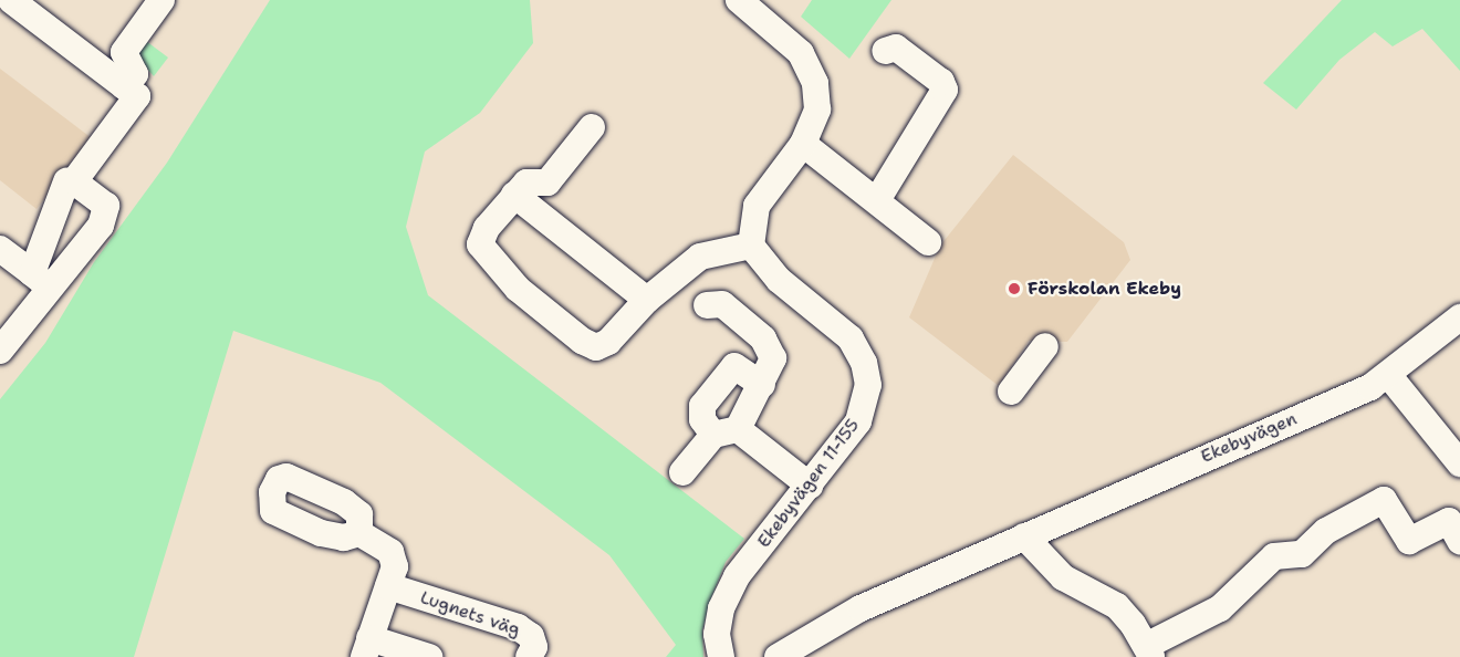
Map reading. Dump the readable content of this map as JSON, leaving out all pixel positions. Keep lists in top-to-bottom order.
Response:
{
  "streets": {
    "street": ["Ekebyvägen", "Ekebyvägen 11-155", "Lugnets väg"]
  },
  "places": ["Förskolan Ekeby"]
}
